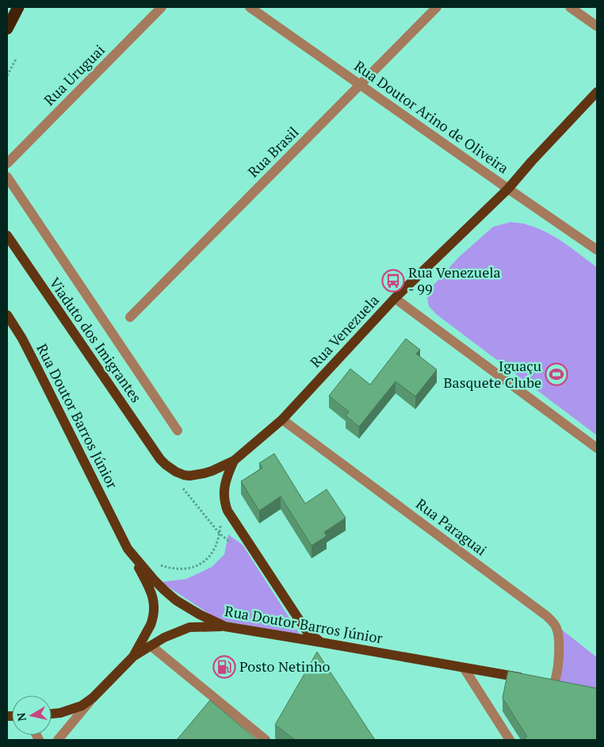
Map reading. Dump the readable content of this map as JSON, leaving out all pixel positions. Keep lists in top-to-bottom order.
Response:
{
  "streets": {
    "main road": ["Rua Venezuela", "Viaduto dos Imigrantes", "Rua Doutor Barros Júnior"],
    "street": [
      "Rua Uruguai",
      "Rua Doutor Arino de Oliveira",
      "Rua Brasil",
      "Rua Paraguai"
    ]
  },
  "crossings": [
    ["Rua Doutor Arino de Oliveira", "Rua Brasil"],
    ["Rua Doutor Arino de Oliveira", "Rua Venezuela"],
    ["Rua Venezuela", "Viaduto dos Imigrantes"],
    ["Rua Venezuela", "Rua Paraguai"]
  ],
  "places": {
    "bus stop": ["Rua Venezuela - 99"],
    "sports": ["Iguaçu Basquete Clube"],
    "fuel station": ["Posto Netinho"]
  },
  "north": "left"
}
